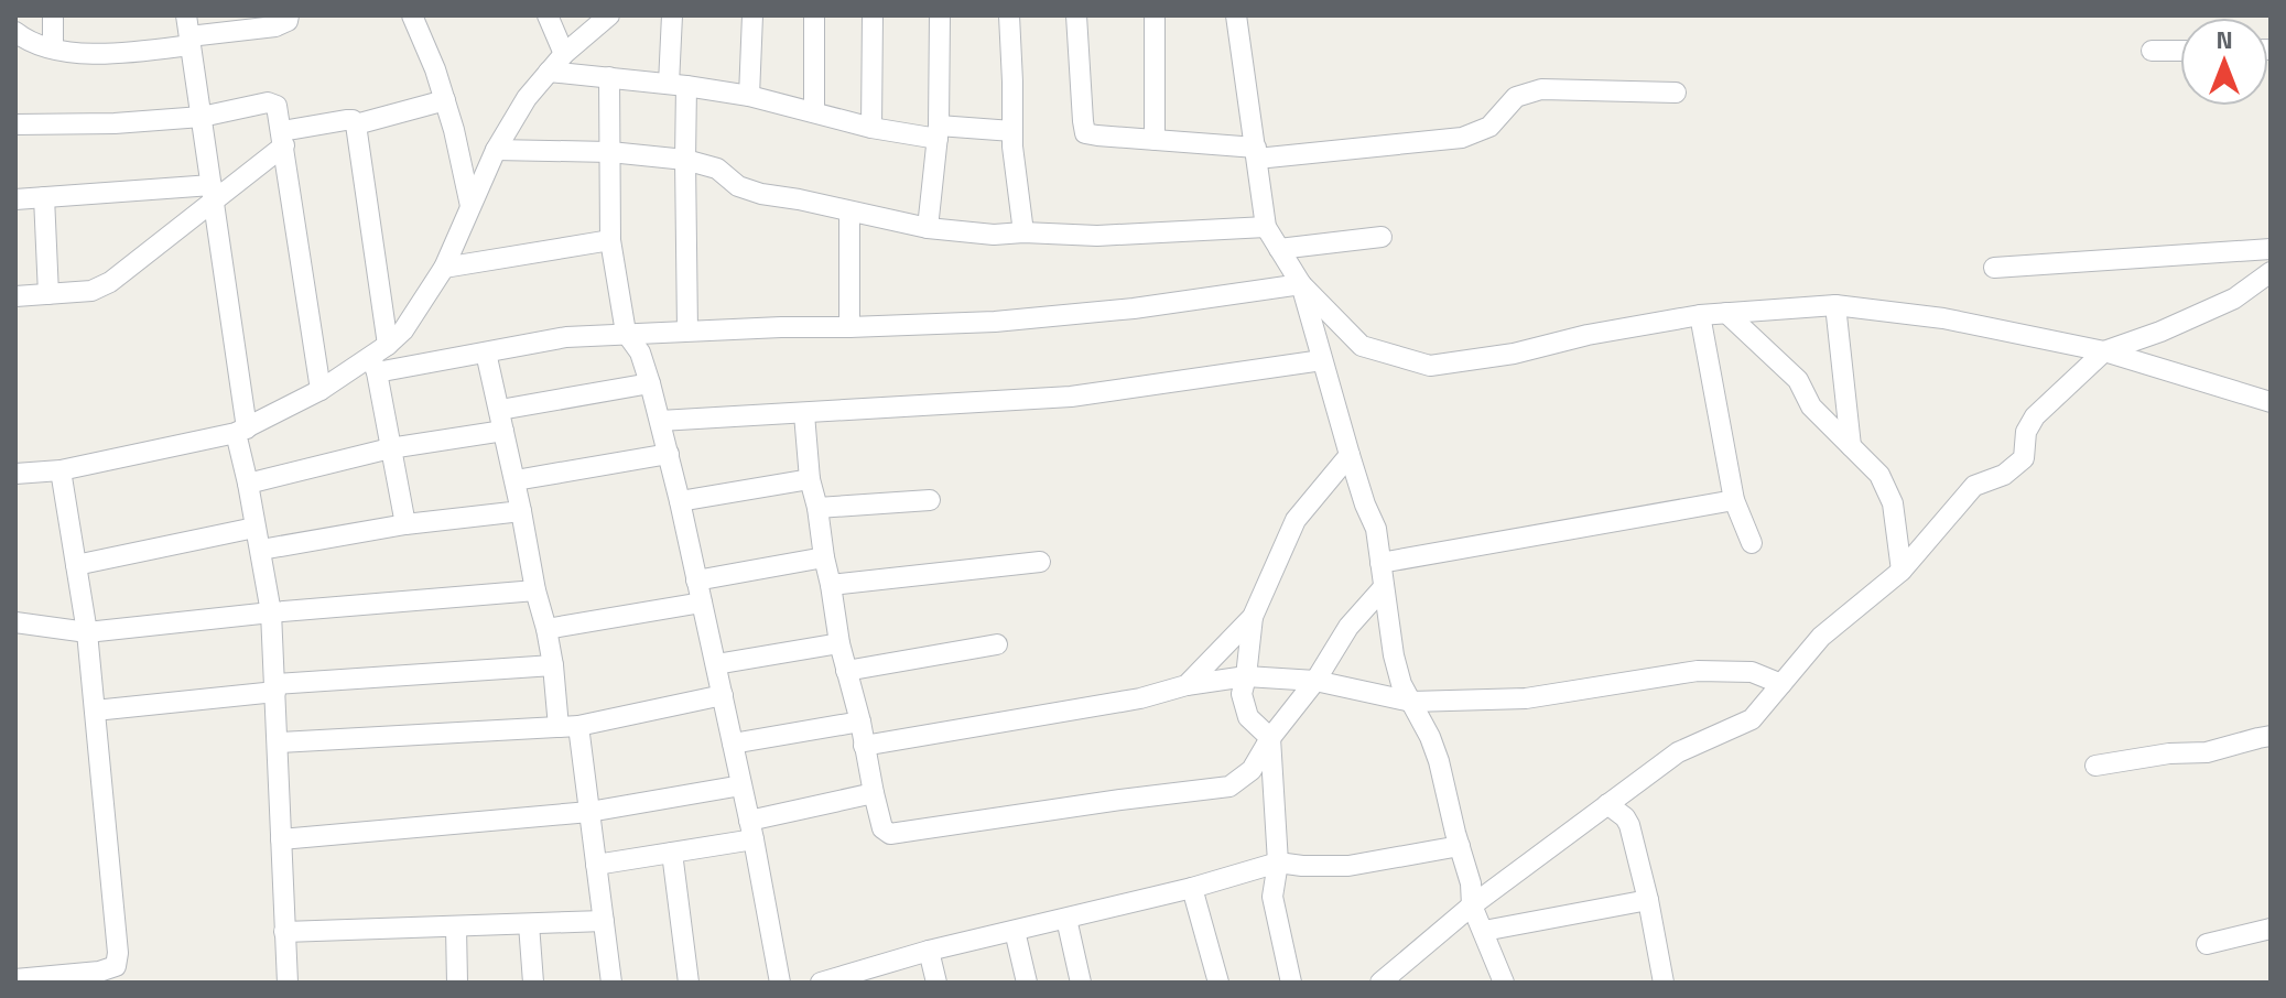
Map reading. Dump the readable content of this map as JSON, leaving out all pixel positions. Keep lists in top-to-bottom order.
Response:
{
  "north": "top"
}
